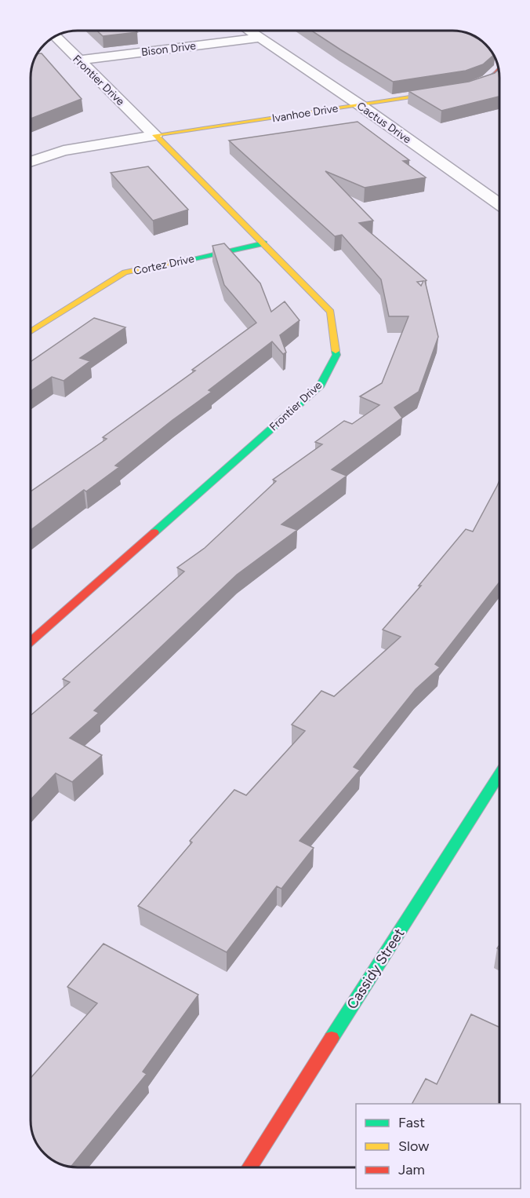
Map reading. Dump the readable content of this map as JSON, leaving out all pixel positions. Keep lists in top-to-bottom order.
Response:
{
  "streets": {
    "street": [
      "Bison Drive",
      "Frontier Drive",
      "Ivanhoe Drive",
      "Cactus Drive",
      "Cortez Drive",
      "Cassidy Street"
    ]
  },
  "crossings": [
    ["Bison Drive", "Frontier Drive"],
    ["Bison Drive", "Cactus Drive"],
    ["Frontier Drive", "Ivanhoe Drive"],
    ["Frontier Drive", "Cortez Drive"],
    ["Ivanhoe Drive", "Cactus Drive"]
  ],
  "legend": ["Fast", "Slow", "Jam"]
}
